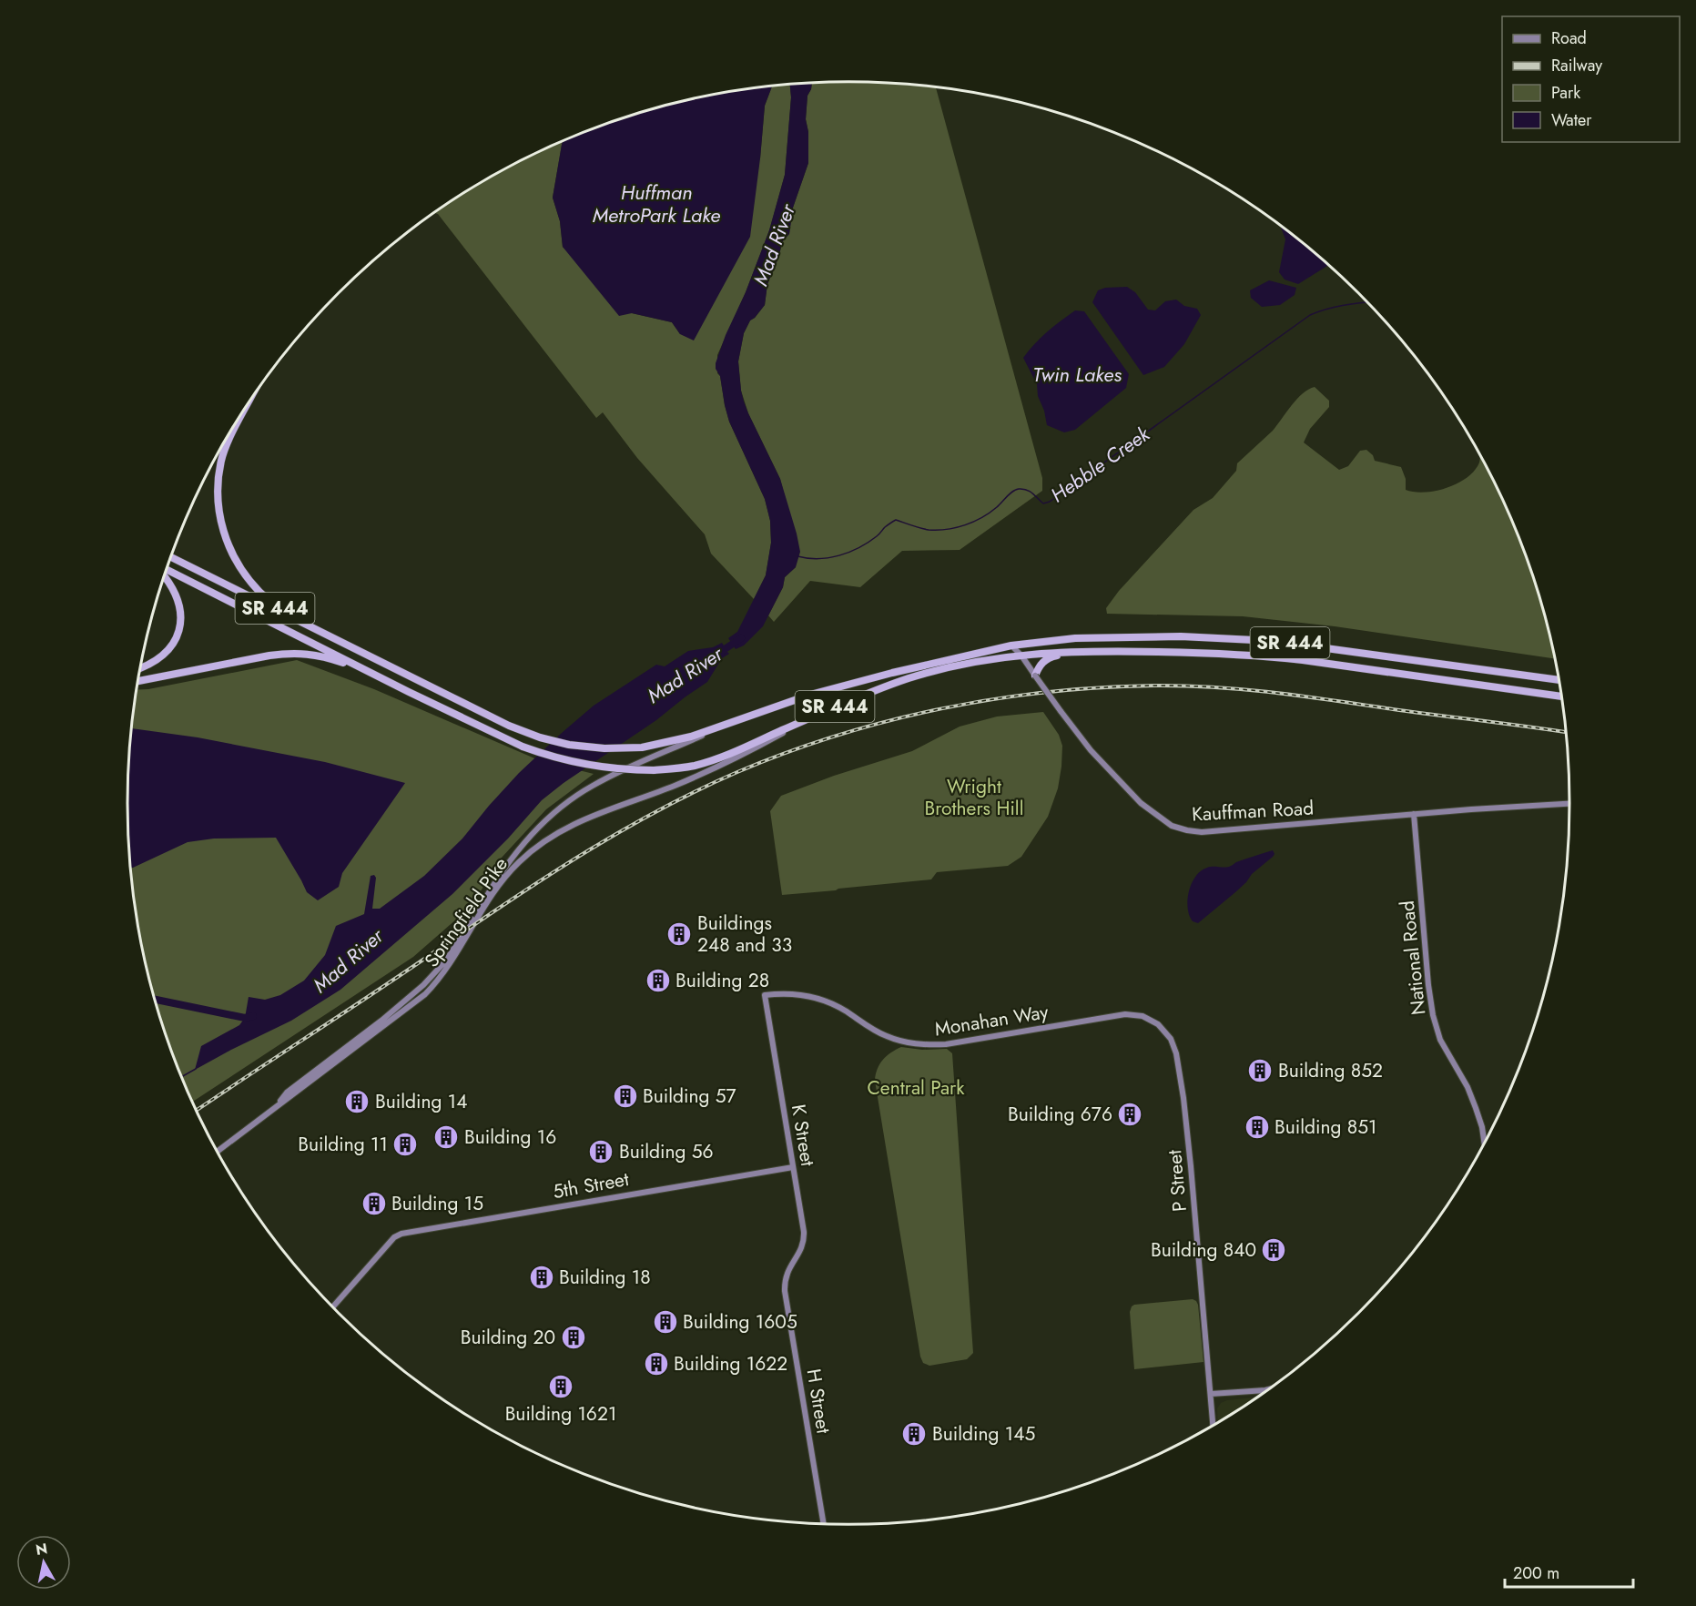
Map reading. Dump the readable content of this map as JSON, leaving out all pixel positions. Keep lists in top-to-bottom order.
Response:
{
  "streets": {
    "highway": ["SR 444"],
    "main road": [
      "Kauffman Road",
      "Springfield Pike",
      "National Road",
      "Monahan Way",
      "K Street",
      "P Street",
      "5th Street",
      "H Street"
    ]
  },
  "crossings": [
    ["SR 444", "Kauffman Road"],
    ["SR 444", "Springfield Pike"],
    ["Kauffman Road", "National Road"],
    ["Monahan Way", "K Street"],
    ["Monahan Way", "P Street"],
    ["K Street", "5th Street"],
    ["K Street", "H Street"]
  ],
  "water": [
    "Huffman MetroPark Lake",
    "Mad River",
    "Twin Lakes",
    "Hebble Creek"
  ],
  "parks": ["Wright Brothers Hill", "Central Park"],
  "places": {
    "building": [
      "Buildings 248 and 33",
      "Building 28",
      "Building 852",
      "Building 57",
      "Building 14",
      "Building 676",
      "Building 851",
      "Building 16",
      "Building 11",
      "Building 56",
      "Building 15",
      "Building 840",
      "Building 18",
      "Building 1605",
      "Building 20",
      "Building 1622",
      "Building 1621",
      "Building 145"
    ]
  },
  "legend": [
    "Road",
    "Railway",
    "Park",
    "Water"
  ],
  "scale_bar": "200 m",
  "north": "top"
}
